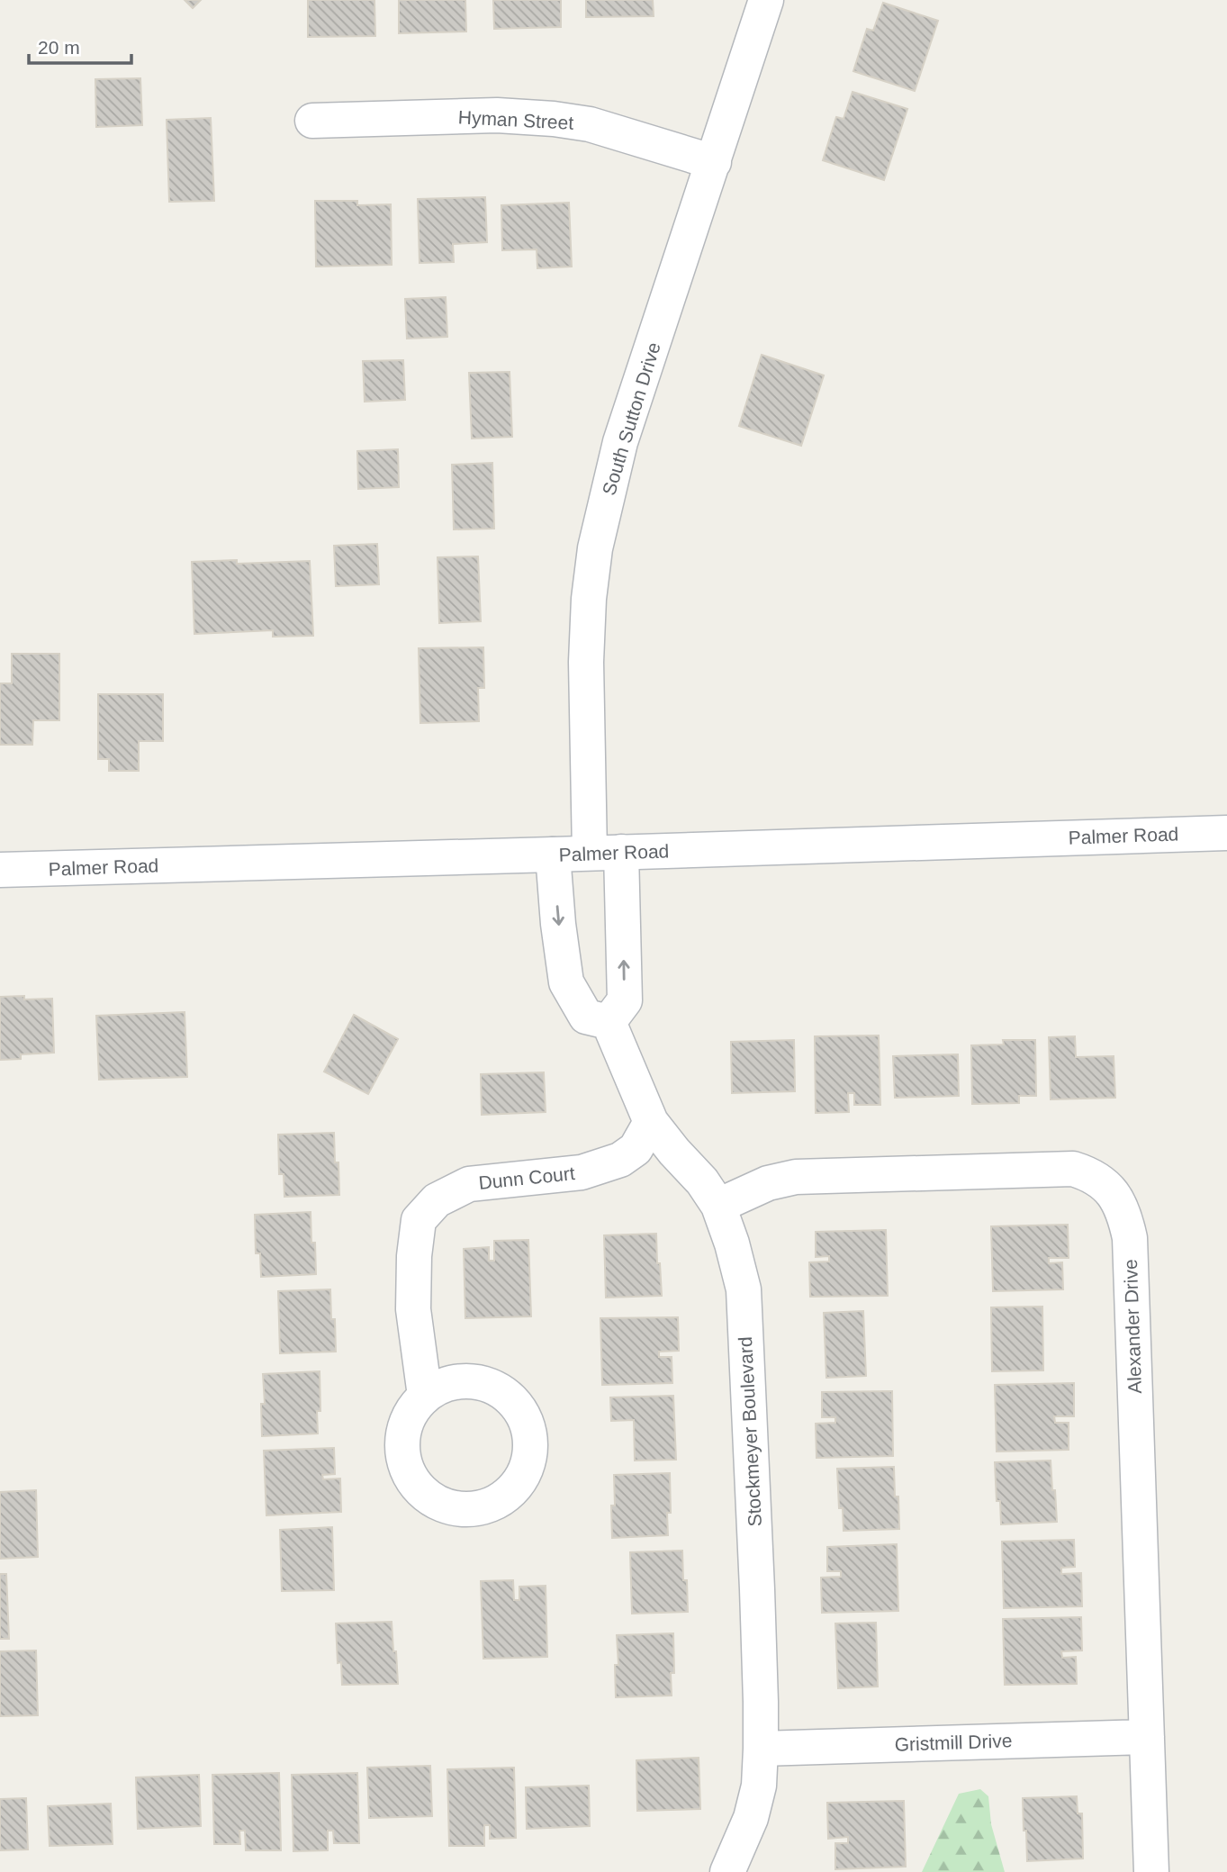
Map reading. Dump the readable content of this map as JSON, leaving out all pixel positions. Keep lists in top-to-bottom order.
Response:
{
  "streets": {
    "street": [
      "Hyman Street",
      "South Sutton Drive",
      "Palmer Road",
      "Dunn Court",
      "Alexander Drive",
      "Stockmeyer Boulevard",
      "Gristmill Drive"
    ]
  },
  "crossings": [
    ["Hyman Street", "South Sutton Drive"],
    ["South Sutton Drive", "Palmer Road"],
    ["Dunn Court", "Stockmeyer Boulevard"],
    ["Alexander Drive", "Stockmeyer Boulevard"],
    ["Alexander Drive", "Gristmill Drive"],
    ["Stockmeyer Boulevard", "Gristmill Drive"]
  ],
  "scale_bar": "20 m"
}
